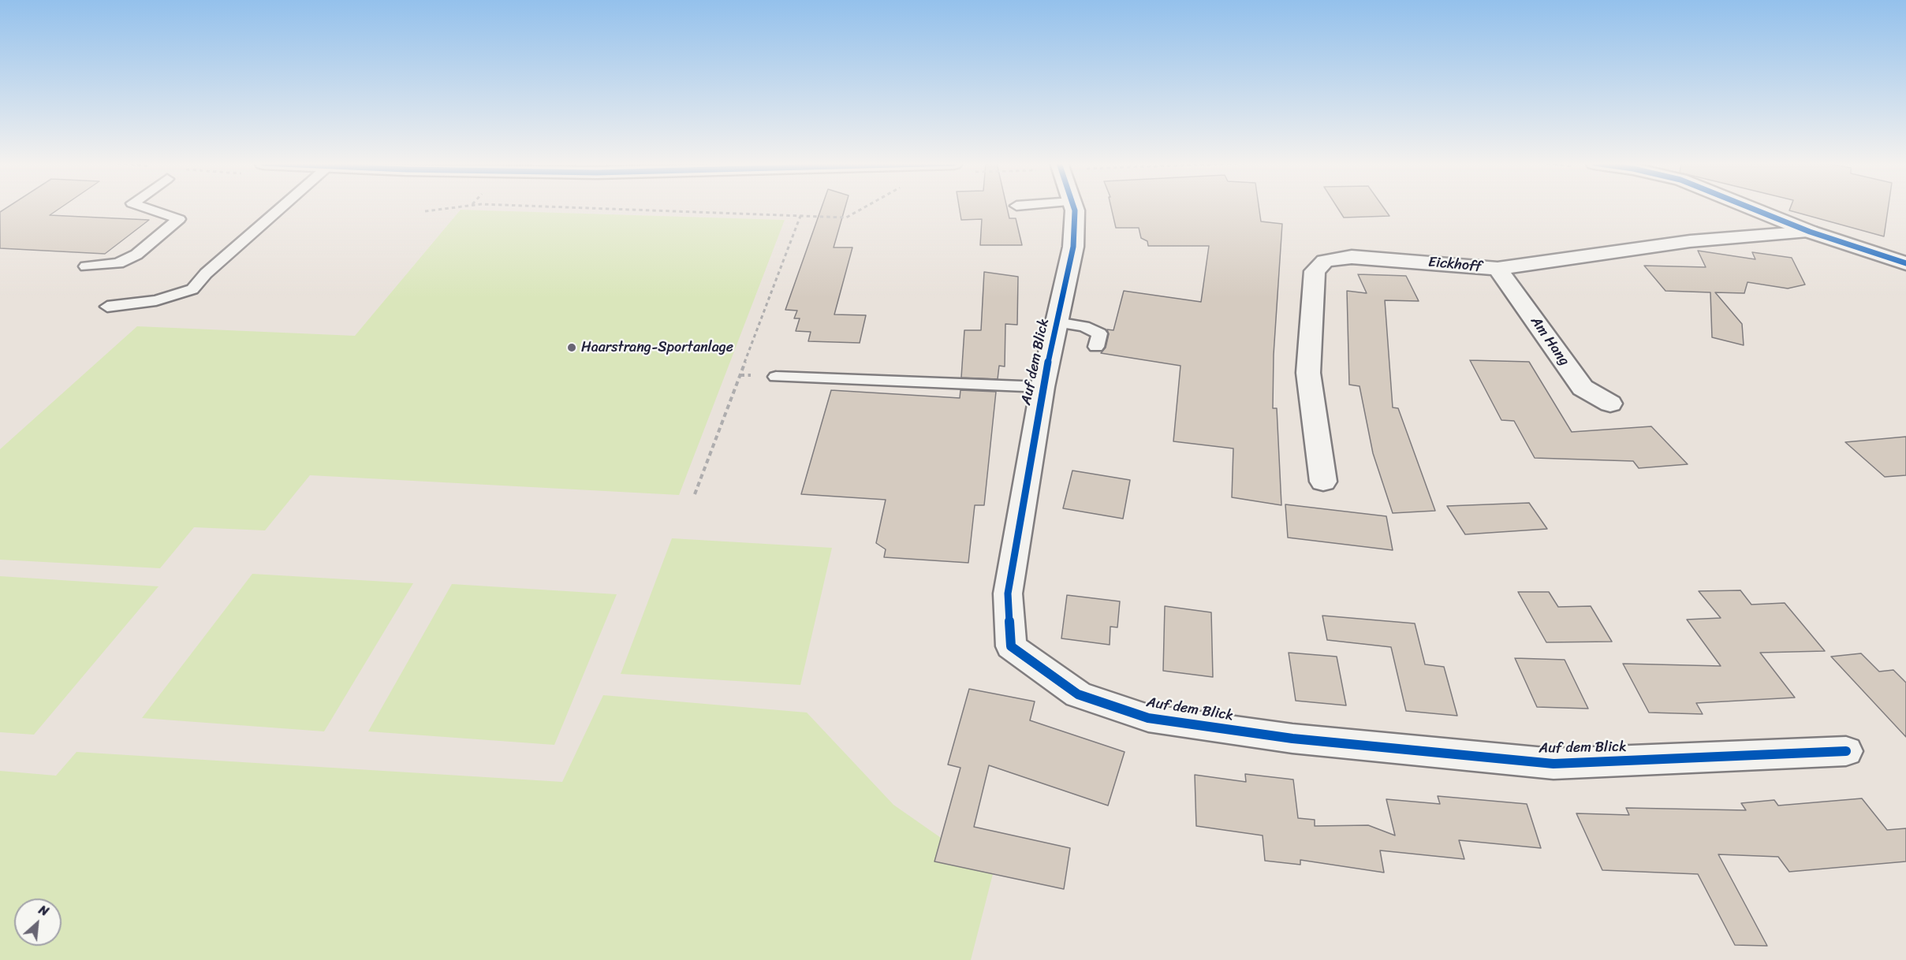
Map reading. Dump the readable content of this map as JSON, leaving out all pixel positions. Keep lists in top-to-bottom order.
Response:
{
  "streets": {
    "street": ["Eickhoff", "Am Hang", "Auf dem Blick"]
  },
  "crossings": [
    ["Eickhoff", "Am Hang"]
  ],
  "places": ["Haarstrang-Sportanlage"],
  "north": "top right"
}
